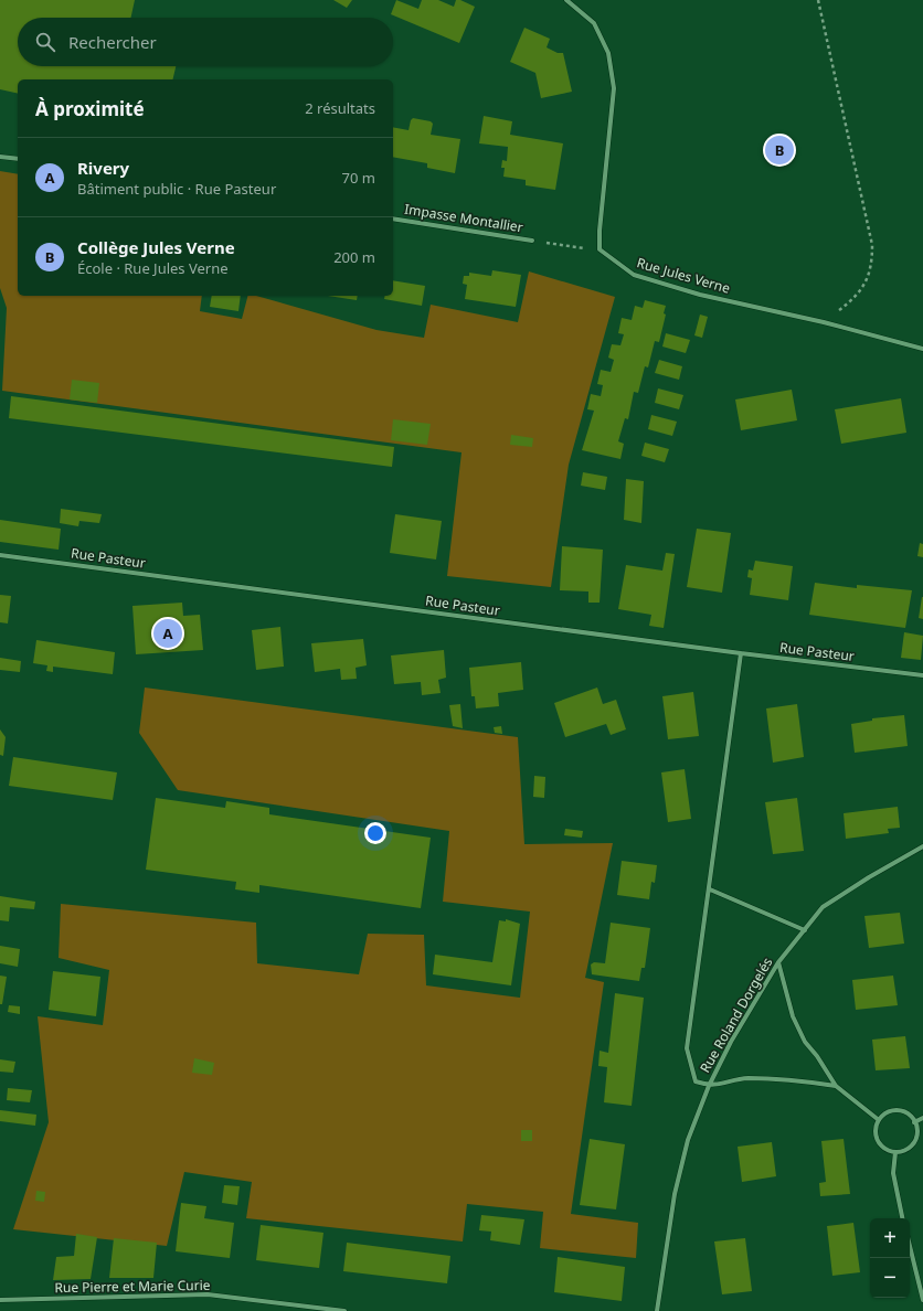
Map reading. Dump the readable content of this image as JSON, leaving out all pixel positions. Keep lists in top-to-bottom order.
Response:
{
  "streets": {
    "street": [
      "Impasse Montallier",
      "Rue Jules Verne",
      "Rue Pasteur",
      "Rue Roland Dorgelés",
      "Rue Pierre et Marie Curie"
    ]
  },
  "page": {
    "search": "Rechercher",
    "heading": ["À proximité", "2 résultats"],
    "pins": ["B", "A"],
    "list": [
      {
        "mark": "A",
        "name": "Rivery",
        "note": "Bâtiment public · Rue Pasteur",
        "value": "70 m"
      },
      {
        "mark": "B",
        "name": "Collège Jules Verne",
        "note": "École · Rue Jules Verne",
        "value": "200 m"
      }
    ],
    "map_buttons": ["+", "−"]
  }
}
